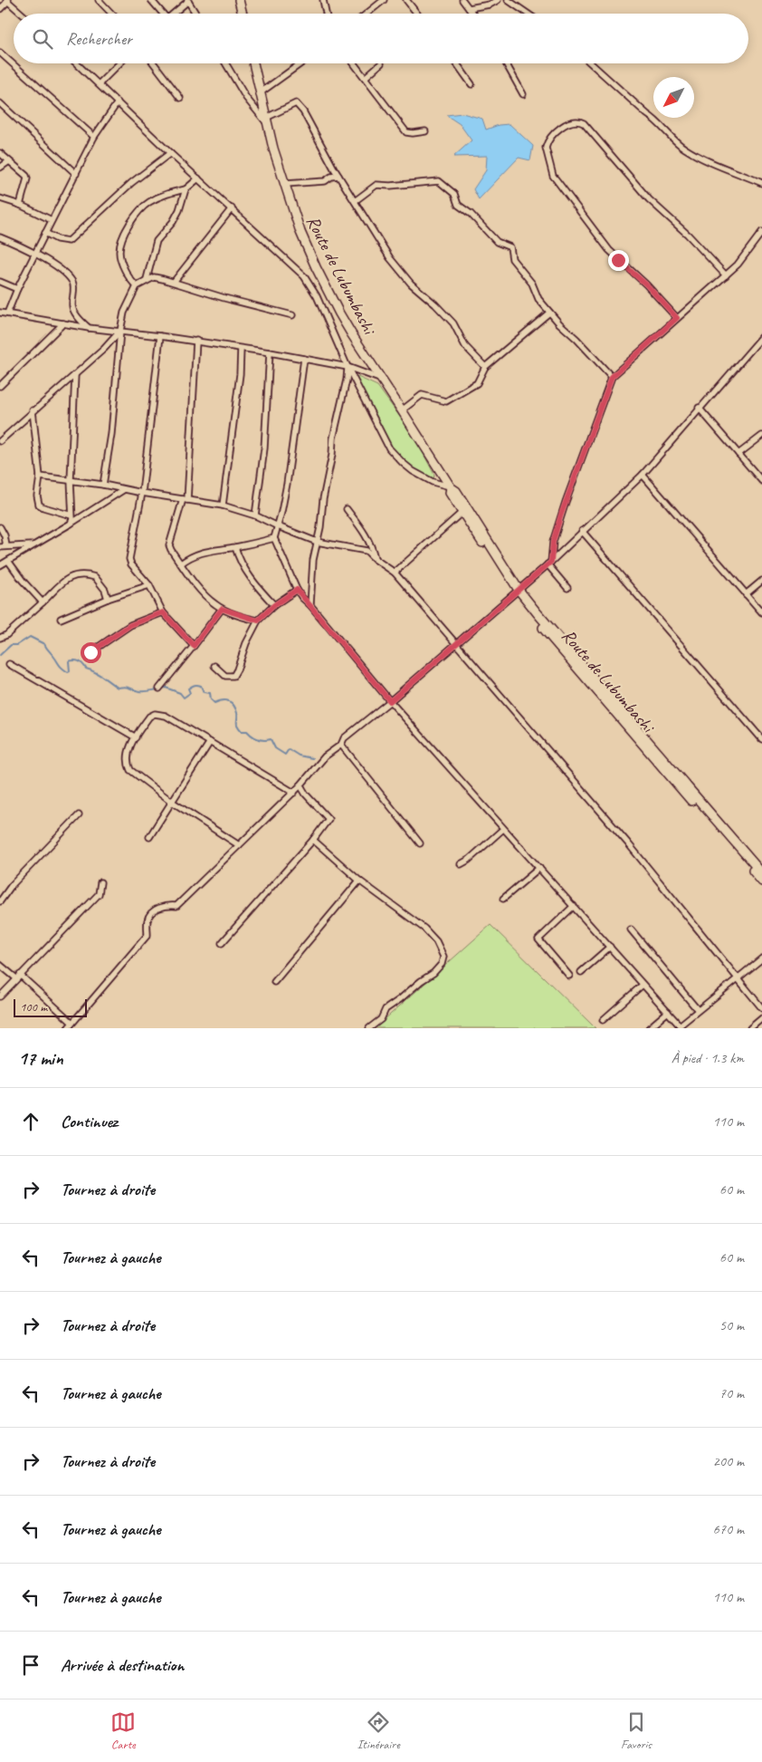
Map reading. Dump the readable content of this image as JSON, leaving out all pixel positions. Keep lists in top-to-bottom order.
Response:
{
  "streets": {
    "highway": ["Route de Lubumbashi"]
  },
  "scale_bar": "100 m",
  "north": "bottom left",
  "page": {
    "search": "Rechercher",
    "scale": "100 m",
    "heading": ["17 min", "À pied · 1.3 km"],
    "list": [
      ["Continuez", "110 m"],
      ["Tournez à droite", "60 m"],
      ["Tournez à gauche", "60 m"],
      ["Tournez à droite", "50 m"],
      ["Tournez à gauche", "70 m"],
      ["Tournez à droite", "200 m"],
      ["Tournez à gauche", "670 m"],
      ["Tournez à gauche", "110 m"],
      "Arrivée à destination"
    ],
    "nav": ["Carte", "Itinéraire", "Favoris"]
  }
}
